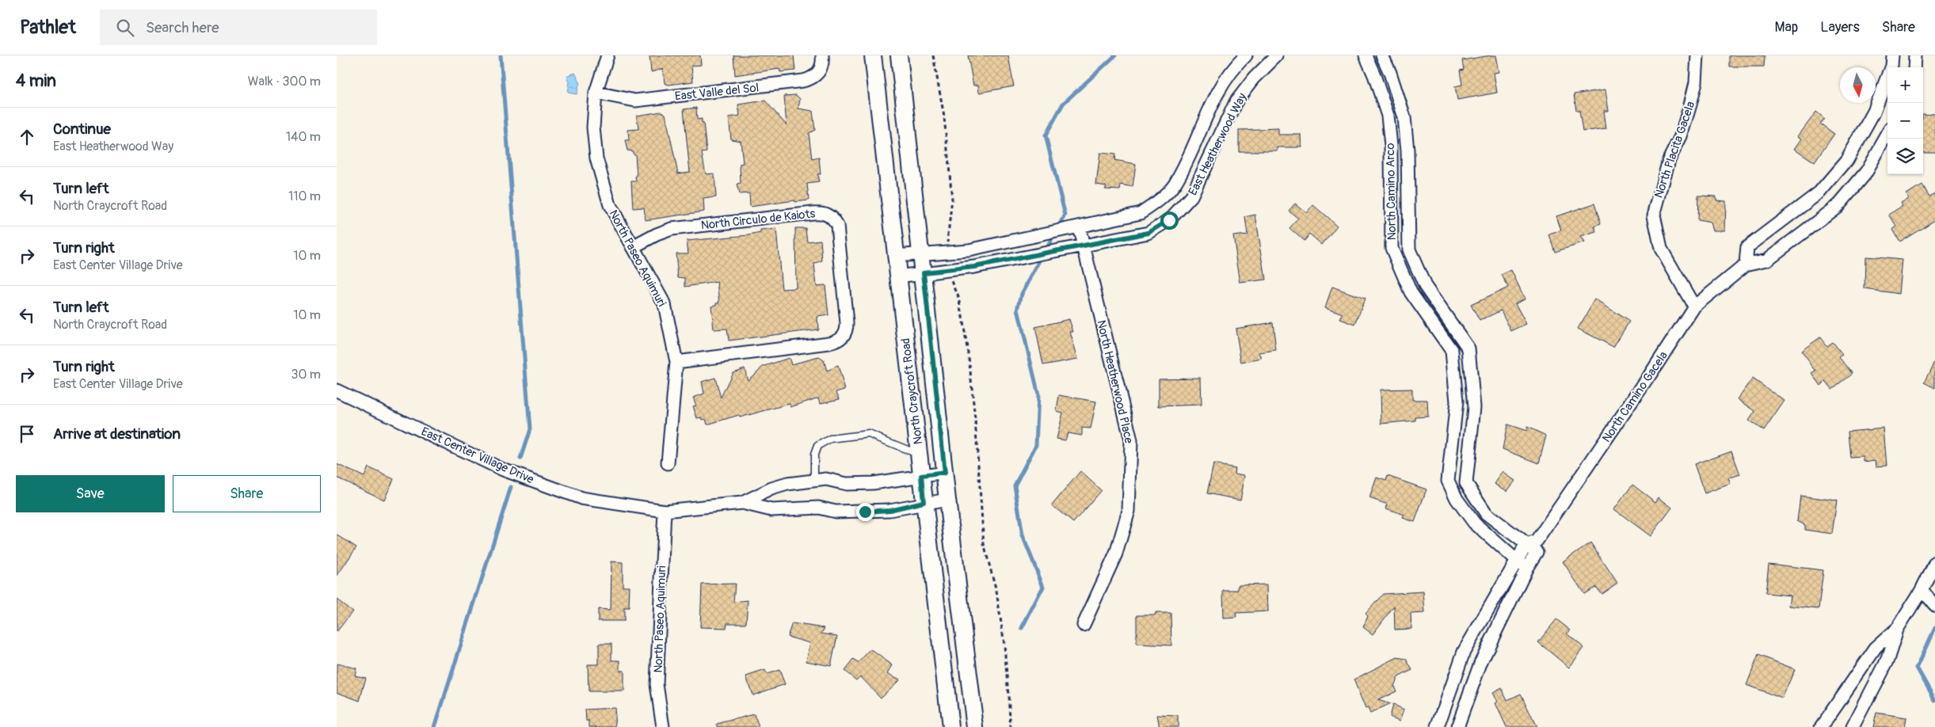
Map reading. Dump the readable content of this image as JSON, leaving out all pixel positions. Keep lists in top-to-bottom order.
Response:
{
  "streets": {
    "main road": ["North Craycroft Road"],
    "street": [
      "East Valle del Sol",
      "East Heatherwood Way",
      "North Placita Gacela",
      "North Camino Arco",
      "North Circulo de Kaiots",
      "North Paseo Aquimuri",
      "North Heatherwood Place",
      "North Camino Gacela",
      "East Center Village Drive"
    ]
  },
  "crossings": [
    ["East Valle del Sol", "North Paseo Aquimuri"],
    ["East Heatherwood Way", "North Heatherwood Place"],
    ["East Heatherwood Way", "North Craycroft Road"],
    ["North Placita Gacela", "North Camino Gacela"],
    ["North Camino Arco", "North Camino Gacela"],
    ["North Circulo de Kaiots", "North Paseo Aquimuri"],
    ["North Paseo Aquimuri", "East Center Village Drive"],
    ["North Craycroft Road", "East Center Village Drive"]
  ],
  "north": "bottom",
  "page": {
    "header": "Pathlet",
    "search": "Search here",
    "nav": ["Map", "Layers", "Share"],
    "heading": ["4 min", "Walk · 300 m"],
    "map_buttons": ["+", "−"],
    "list": [
      ["Continue", "East Heatherwood Way", "140 m"],
      ["Turn left", "North Craycroft Road", "110 m"],
      ["Turn right", "East Center Village Drive", "10 m"],
      ["Turn left", "North Craycroft Road", "10 m"],
      ["Turn right", "East Center Village Drive", "30 m"],
      "Arrive at destination"
    ],
    "buttons": ["Save", "Share"]
  }
}
